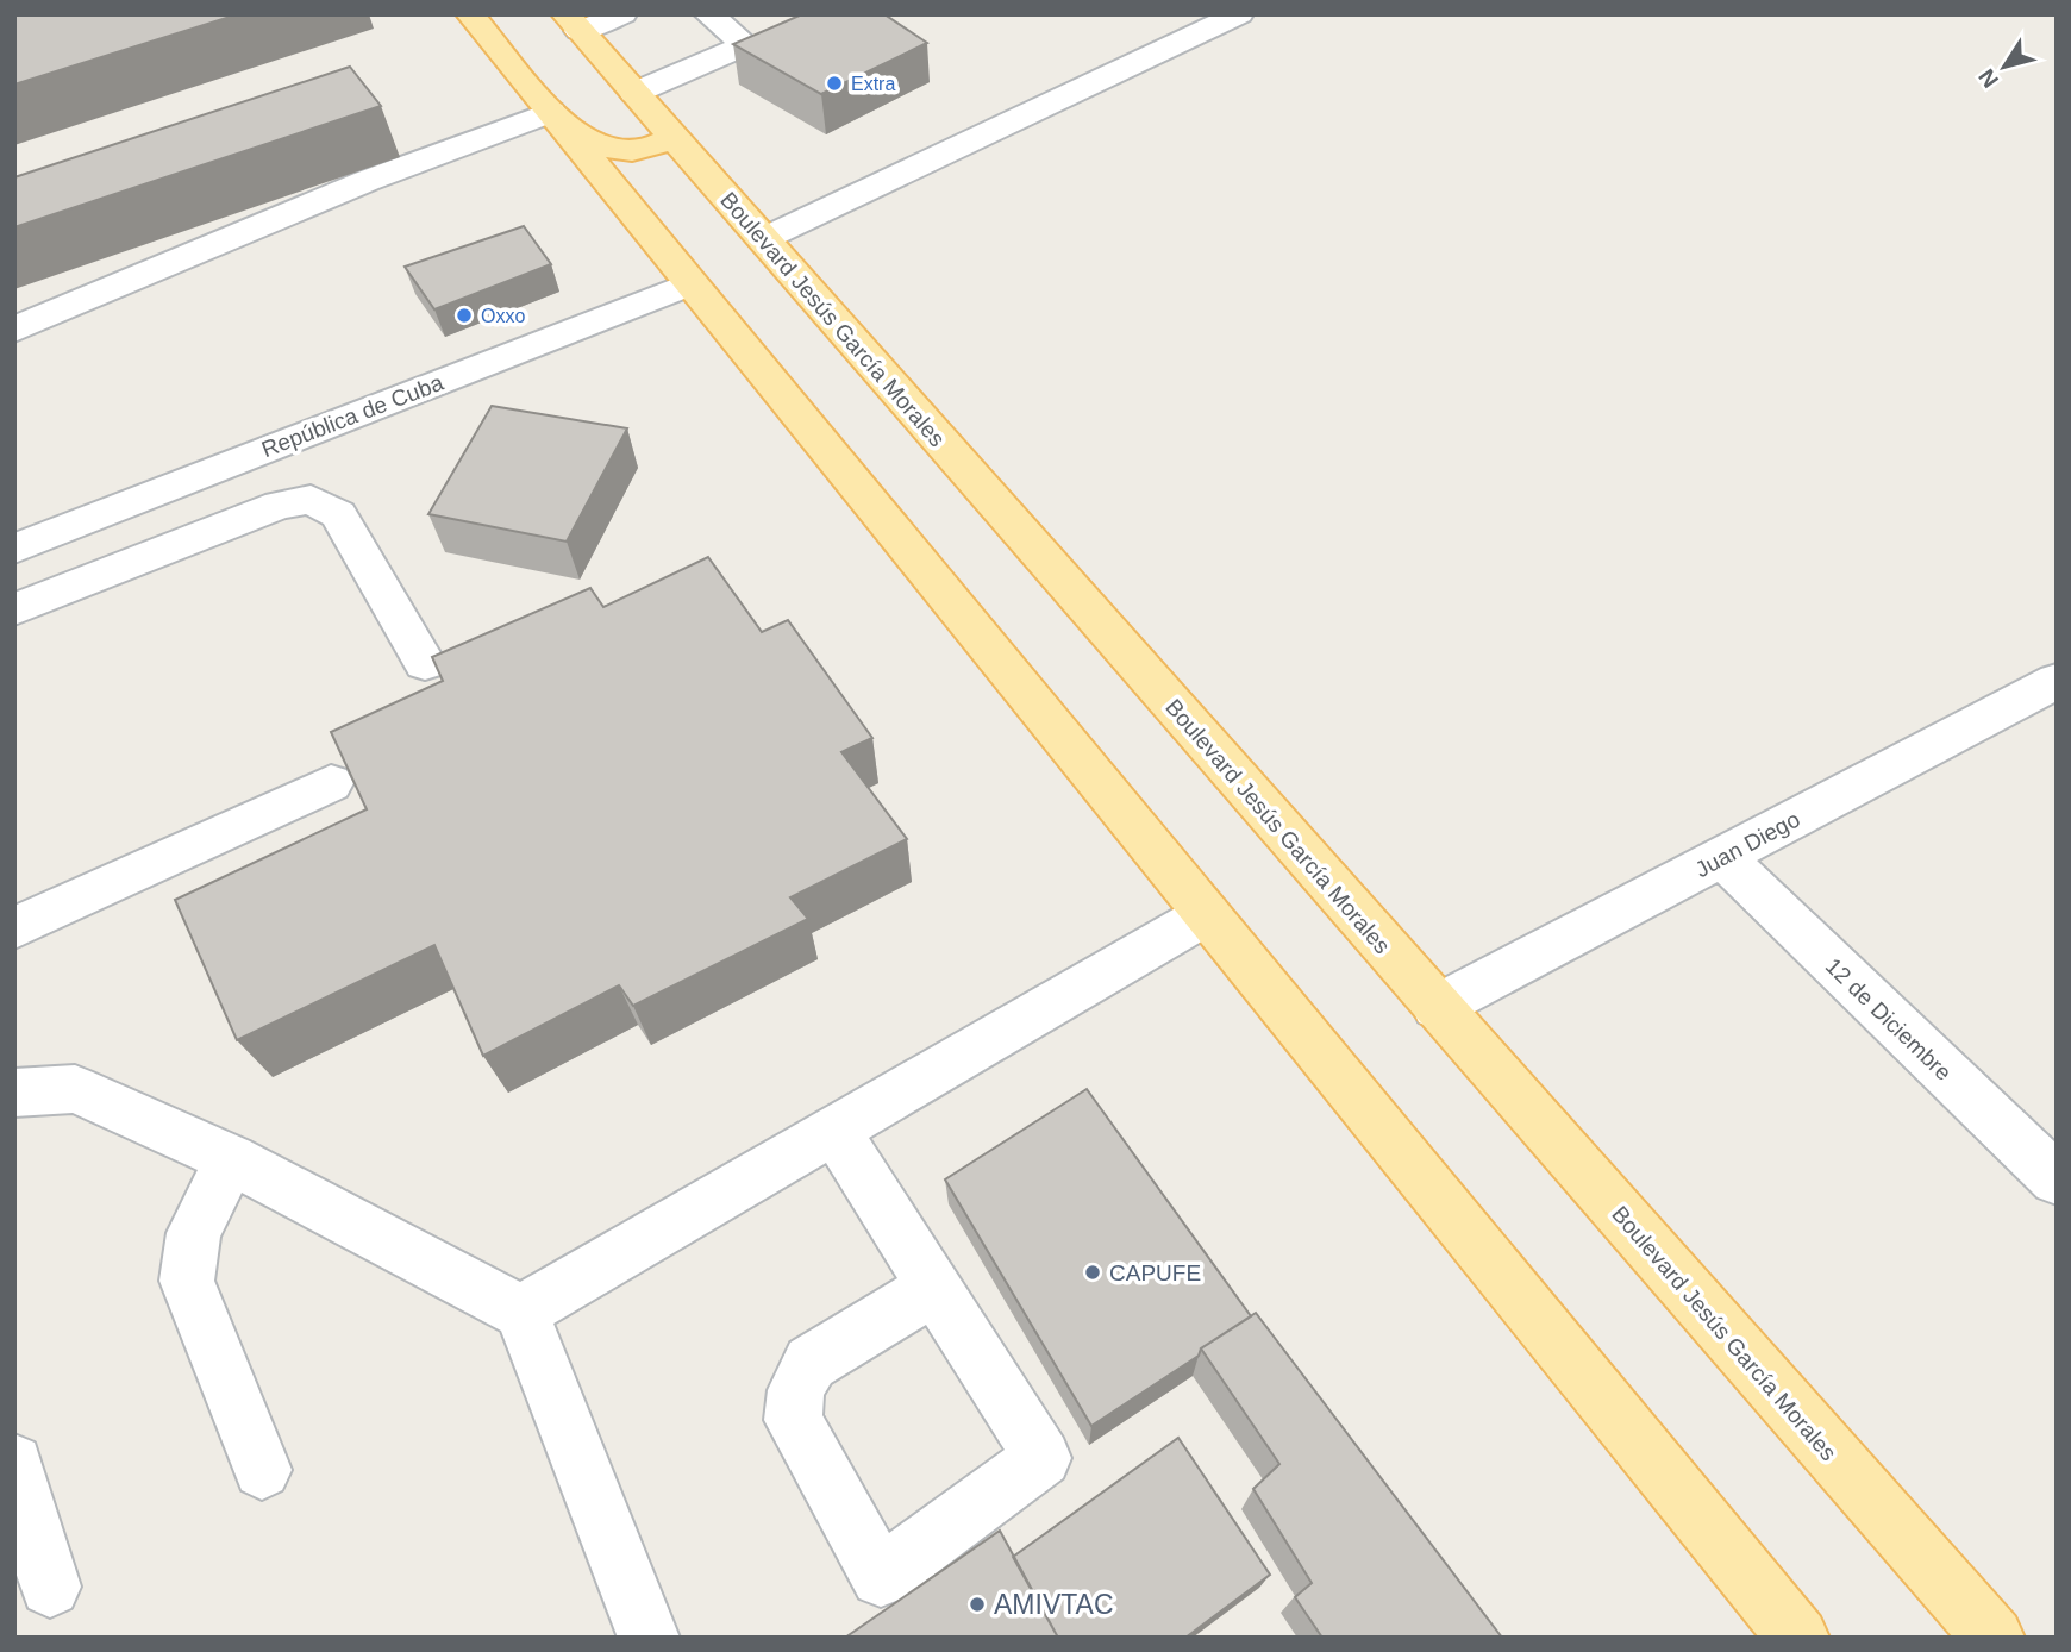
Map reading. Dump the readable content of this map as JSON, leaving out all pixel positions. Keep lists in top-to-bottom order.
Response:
{
  "streets": {
    "main road": ["Boulevard Jesús García Morales"],
    "street": ["República de Cuba", "Juan Diego", "12 de Diciembre"]
  },
  "crossings": [
    ["Boulevard Jesús García Morales", "Juan Diego"],
    ["Juan Diego", "12 de Diciembre"]
  ],
  "places": [
    "Extra",
    "Oxxo",
    "CAPUFE",
    "AMIVTAC"
  ],
  "north": "bottom left"
}
